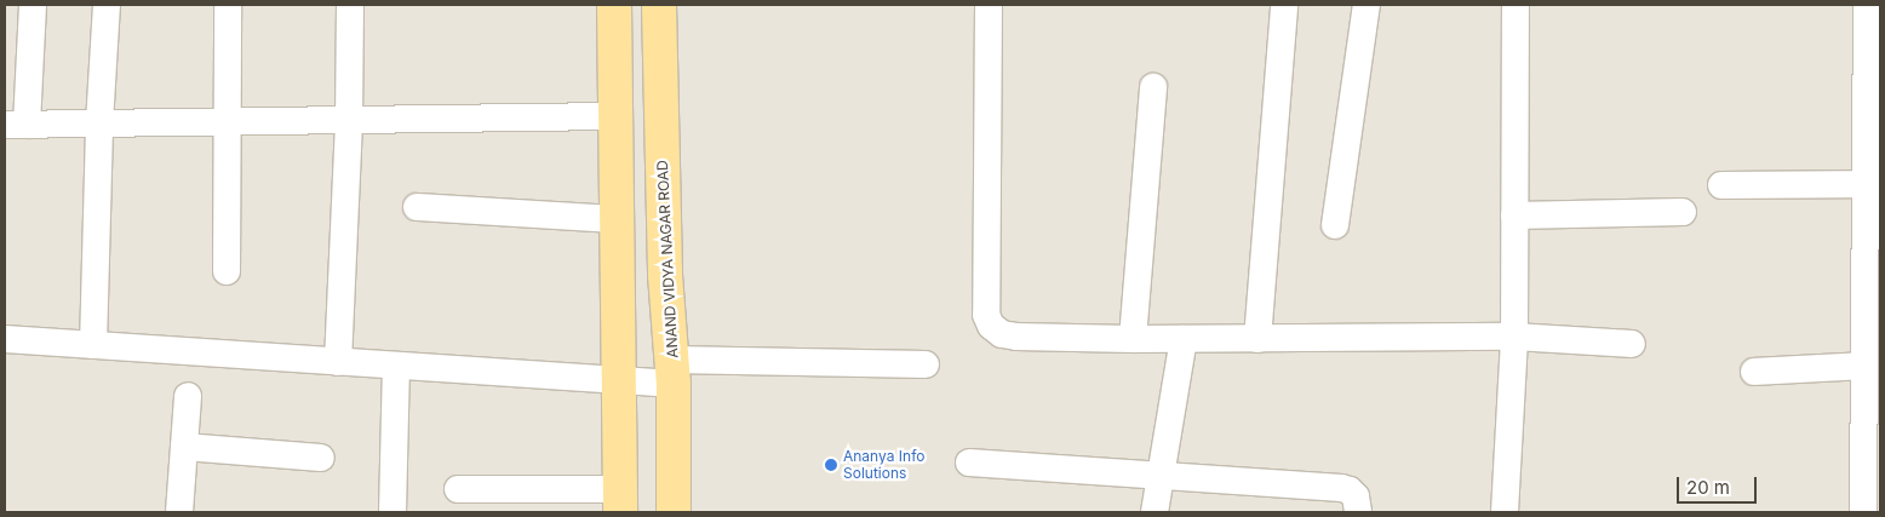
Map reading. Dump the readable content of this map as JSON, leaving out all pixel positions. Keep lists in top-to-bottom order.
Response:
{
  "streets": {
    "main road": ["ANAND VIDYA NAGAR ROAD"]
  },
  "places": ["Ananya Info Solutions"],
  "scale_bar": "20 m"
}
